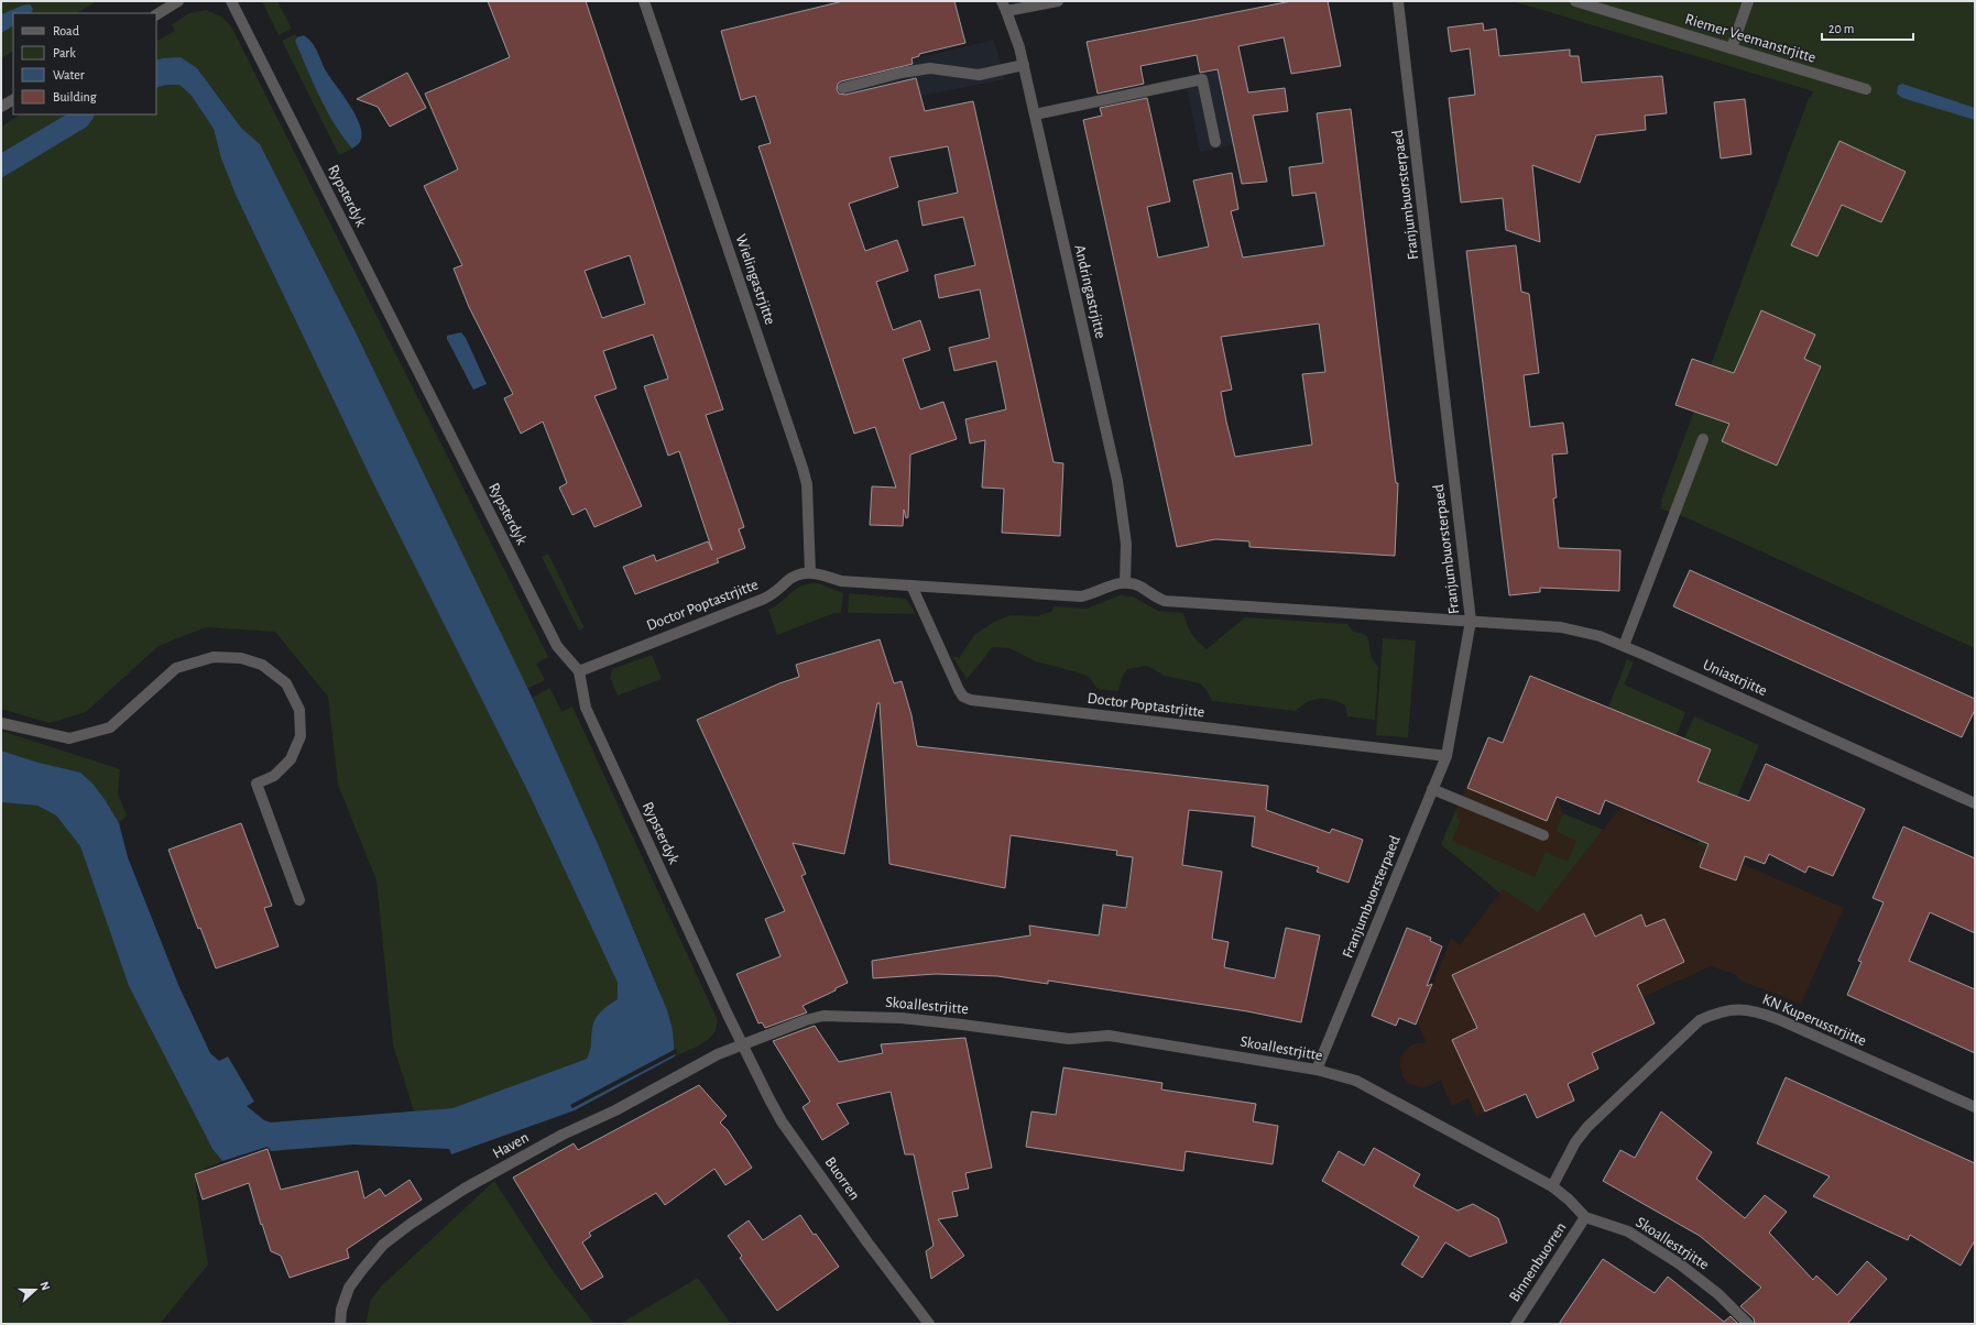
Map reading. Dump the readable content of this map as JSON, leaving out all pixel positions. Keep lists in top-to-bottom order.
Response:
{
  "streets": {
    "street": [
      "Riemer Veemanstrjitte",
      "Franjumbuorsterpaed",
      "Rypsterdyk",
      "Wielingastrjitte",
      "Andringastrjitte",
      "Doctor Poptastrjitte",
      "Uniastrjitte",
      "Skoallestrjitte",
      "KN Kuperusstrjitte",
      "Haven",
      "Buorren",
      "Binnenbuorren"
    ]
  },
  "crossings": [
    ["Franjumbuorsterpaed", "Doctor Poptastrjitte"],
    ["Franjumbuorsterpaed", "Uniastrjitte"],
    ["Franjumbuorsterpaed", "Skoallestrjitte"],
    ["Rypsterdyk", "Doctor Poptastrjitte"],
    ["Rypsterdyk", "Skoallestrjitte"],
    ["Rypsterdyk", "Haven"],
    ["Rypsterdyk", "Buorren"],
    ["Wielingastrjitte", "Doctor Poptastrjitte"],
    ["Skoallestrjitte", "KN Kuperusstrjitte"],
    ["Skoallestrjitte", "Haven"],
    ["Skoallestrjitte", "Buorren"],
    ["Skoallestrjitte", "Binnenbuorren"],
    ["Haven", "Buorren"]
  ],
  "legend": [
    "Road",
    "Park",
    "Water",
    "Building"
  ],
  "scale_bar": "20 m",
  "north": "right"
}
